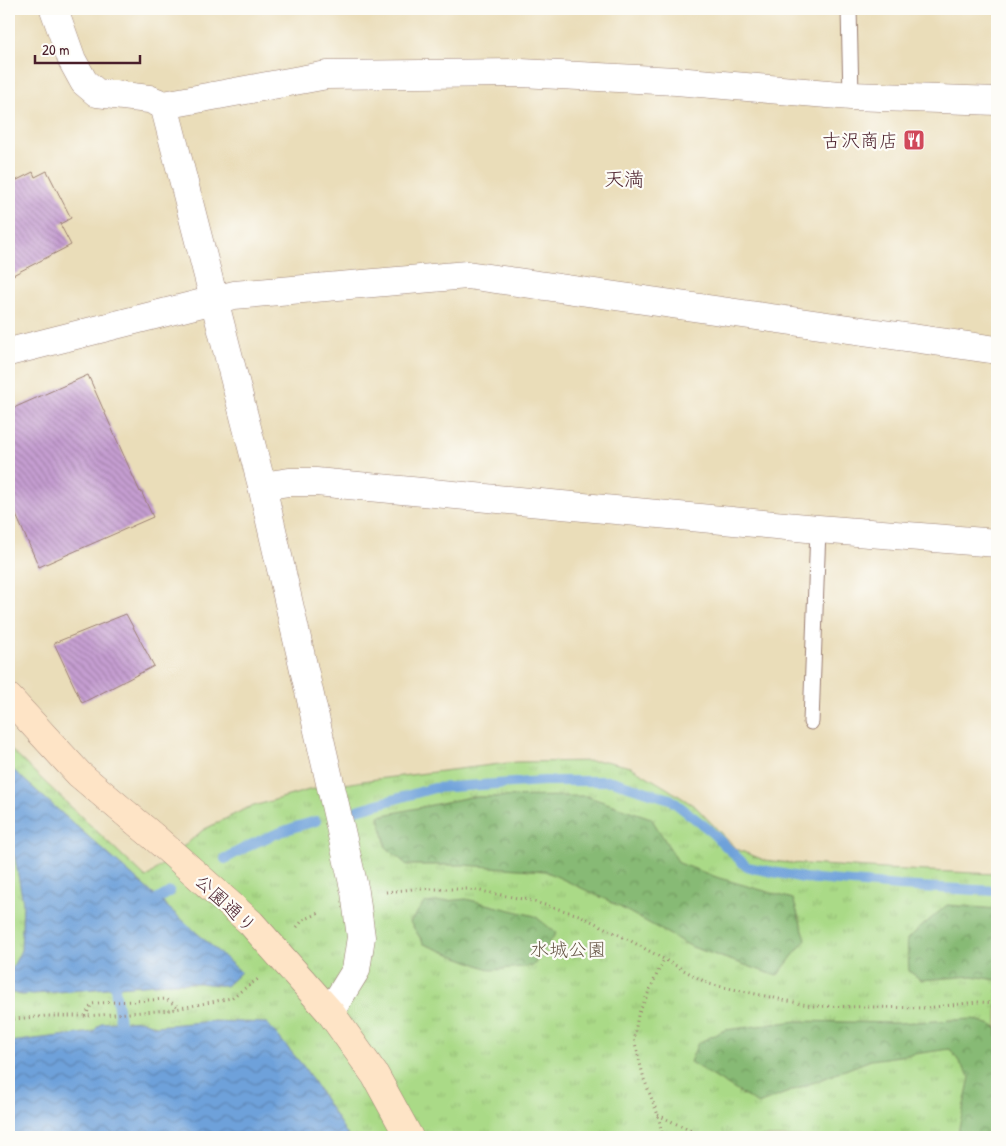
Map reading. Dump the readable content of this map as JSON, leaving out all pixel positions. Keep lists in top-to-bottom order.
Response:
{
  "streets": {
    "street": ["公園通り"]
  },
  "districts": ["天満"],
  "parks": ["水城公園"],
  "places": {
    "restaurant": ["古沢商店"]
  },
  "scale_bar": "20 m"
}
